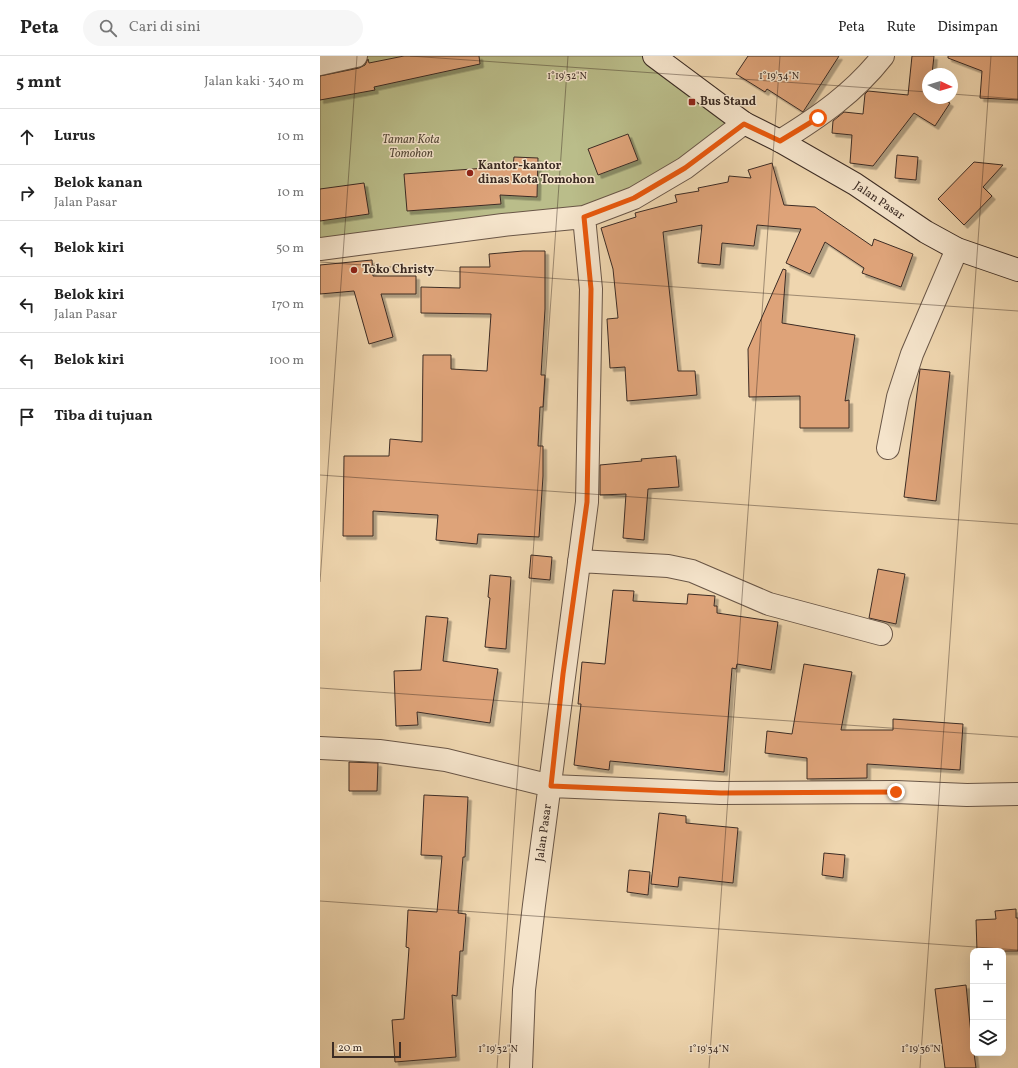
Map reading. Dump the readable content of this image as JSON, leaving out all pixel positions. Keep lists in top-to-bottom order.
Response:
{
  "streets": {
    "street": ["Jalan Pasar"]
  },
  "parks": ["Taman Kota Tomohon"],
  "places": {
    "transit": ["Bus Stand"],
    "other": ["Kantor-kantor dinas Kota Tomohon", "Toko Christy"]
  },
  "scale_bar": "20 m",
  "north": "right",
  "page": {
    "header": "Peta",
    "search": "Cari di sini",
    "nav": ["Peta", "Rute", "Disimpan"],
    "heading": ["5 mnt", "Jalan kaki · 340 m"],
    "list": [
      ["Lurus", "10 m"],
      ["Belok kanan", "Jalan Pasar", "10 m"],
      ["Belok kiri", "50 m"],
      ["Belok kiri", "Jalan Pasar", "170 m"],
      ["Belok kiri", "100 m"],
      "Tiba di tujuan"
    ],
    "map_buttons": ["+", "−"],
    "scale": "20 m"
  },
  "coordinates": ["1°19'32\"N", "1°19'34\"N", "1°19'36\"N"]
}
